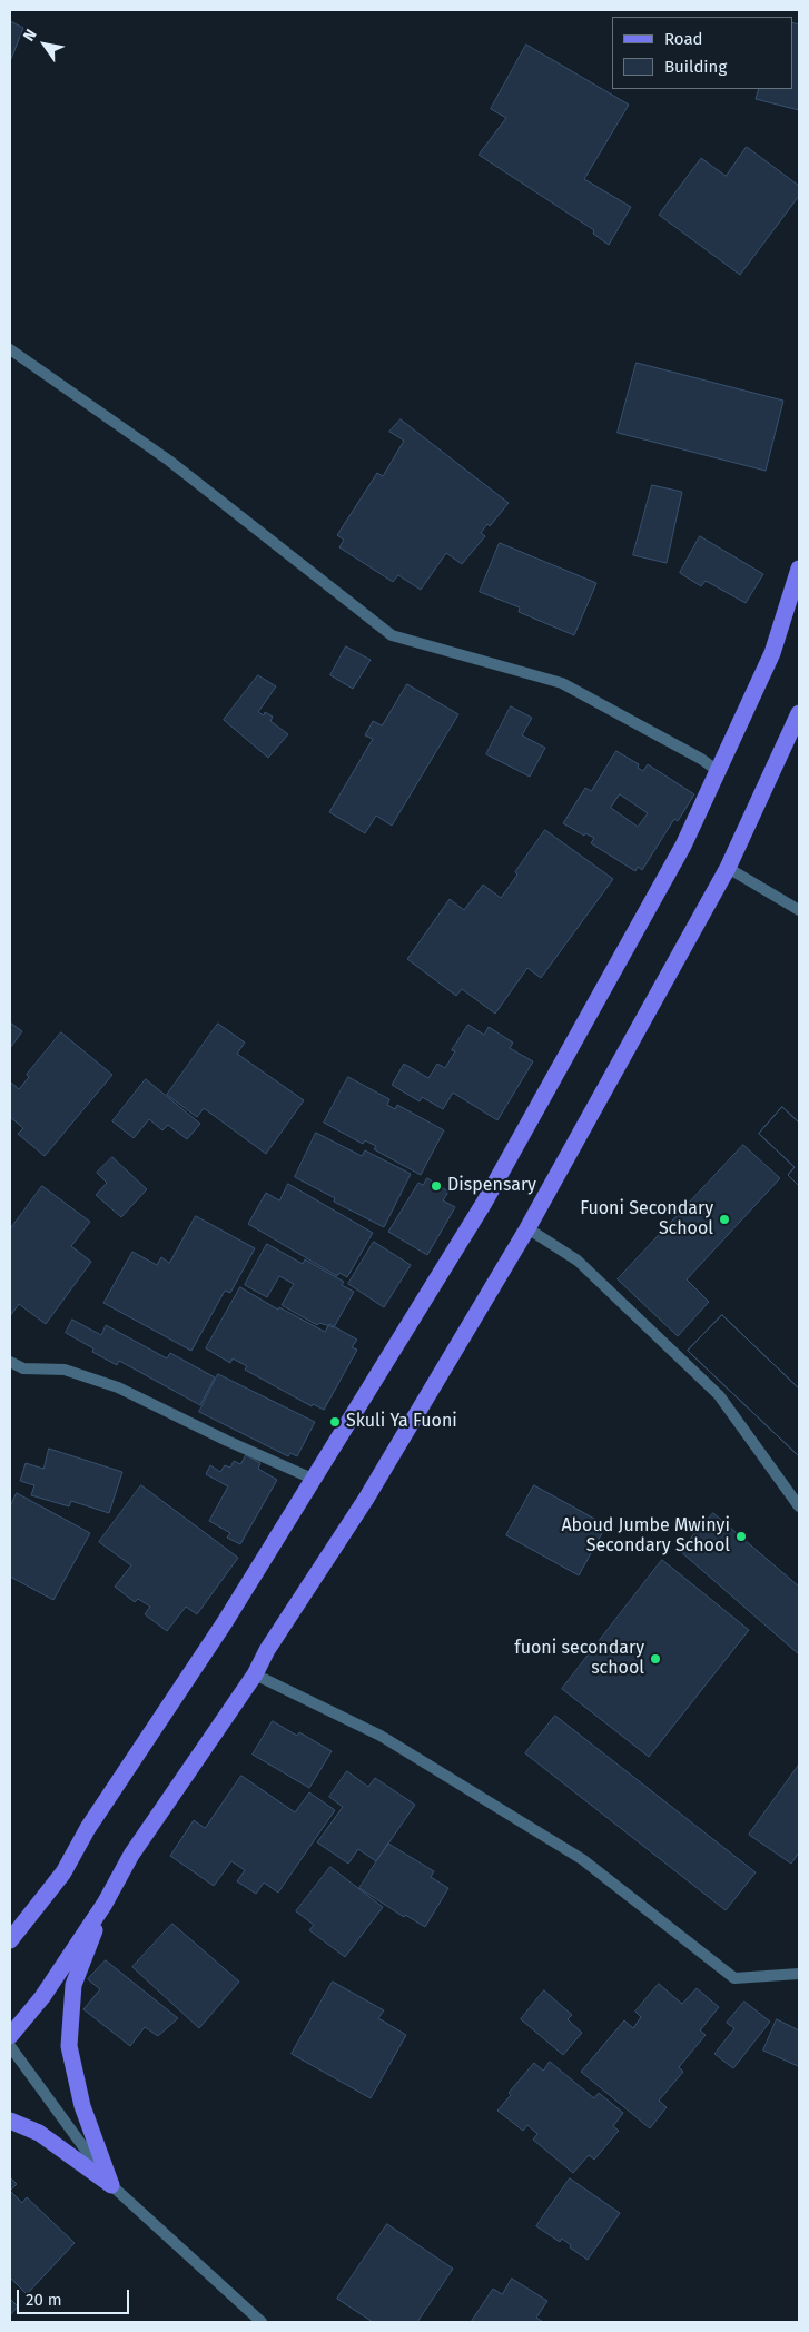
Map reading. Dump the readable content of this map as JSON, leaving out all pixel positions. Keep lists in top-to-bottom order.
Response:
{
  "places": [
    "Dispensary",
    "Fuoni Secondary School",
    "Skuli Ya Fuoni",
    "Aboud Jumbe Mwinyi Secondary School",
    "fuoni secondary school"
  ],
  "legend": ["Road", "Building"],
  "scale_bar": "20 m",
  "north": "top left"
}
